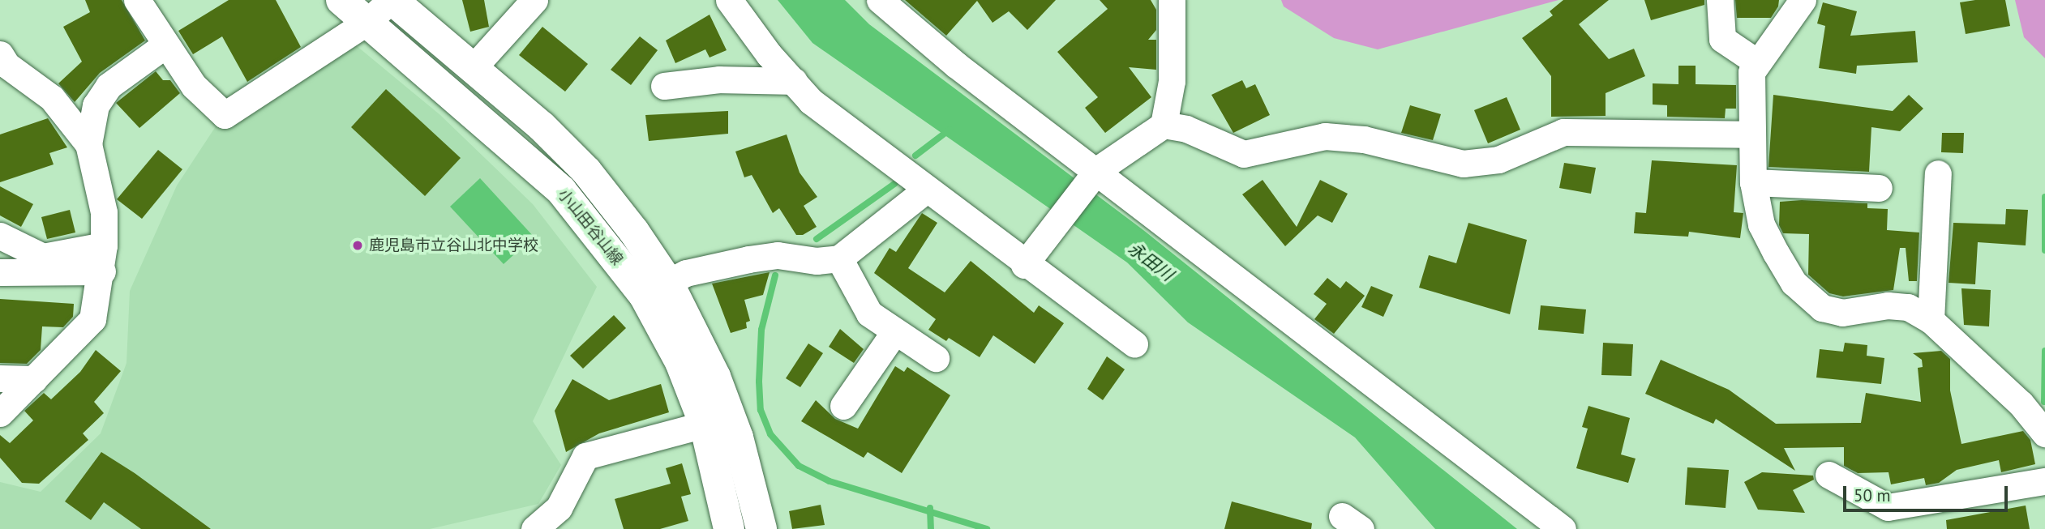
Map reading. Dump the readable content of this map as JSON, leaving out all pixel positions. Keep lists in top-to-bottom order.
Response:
{
  "streets": {
    "main road": ["小山田谷山線"]
  },
  "water": ["永田川"],
  "places": ["鹿児島市立谷山北中学校"],
  "scale_bar": "50 m"
}
